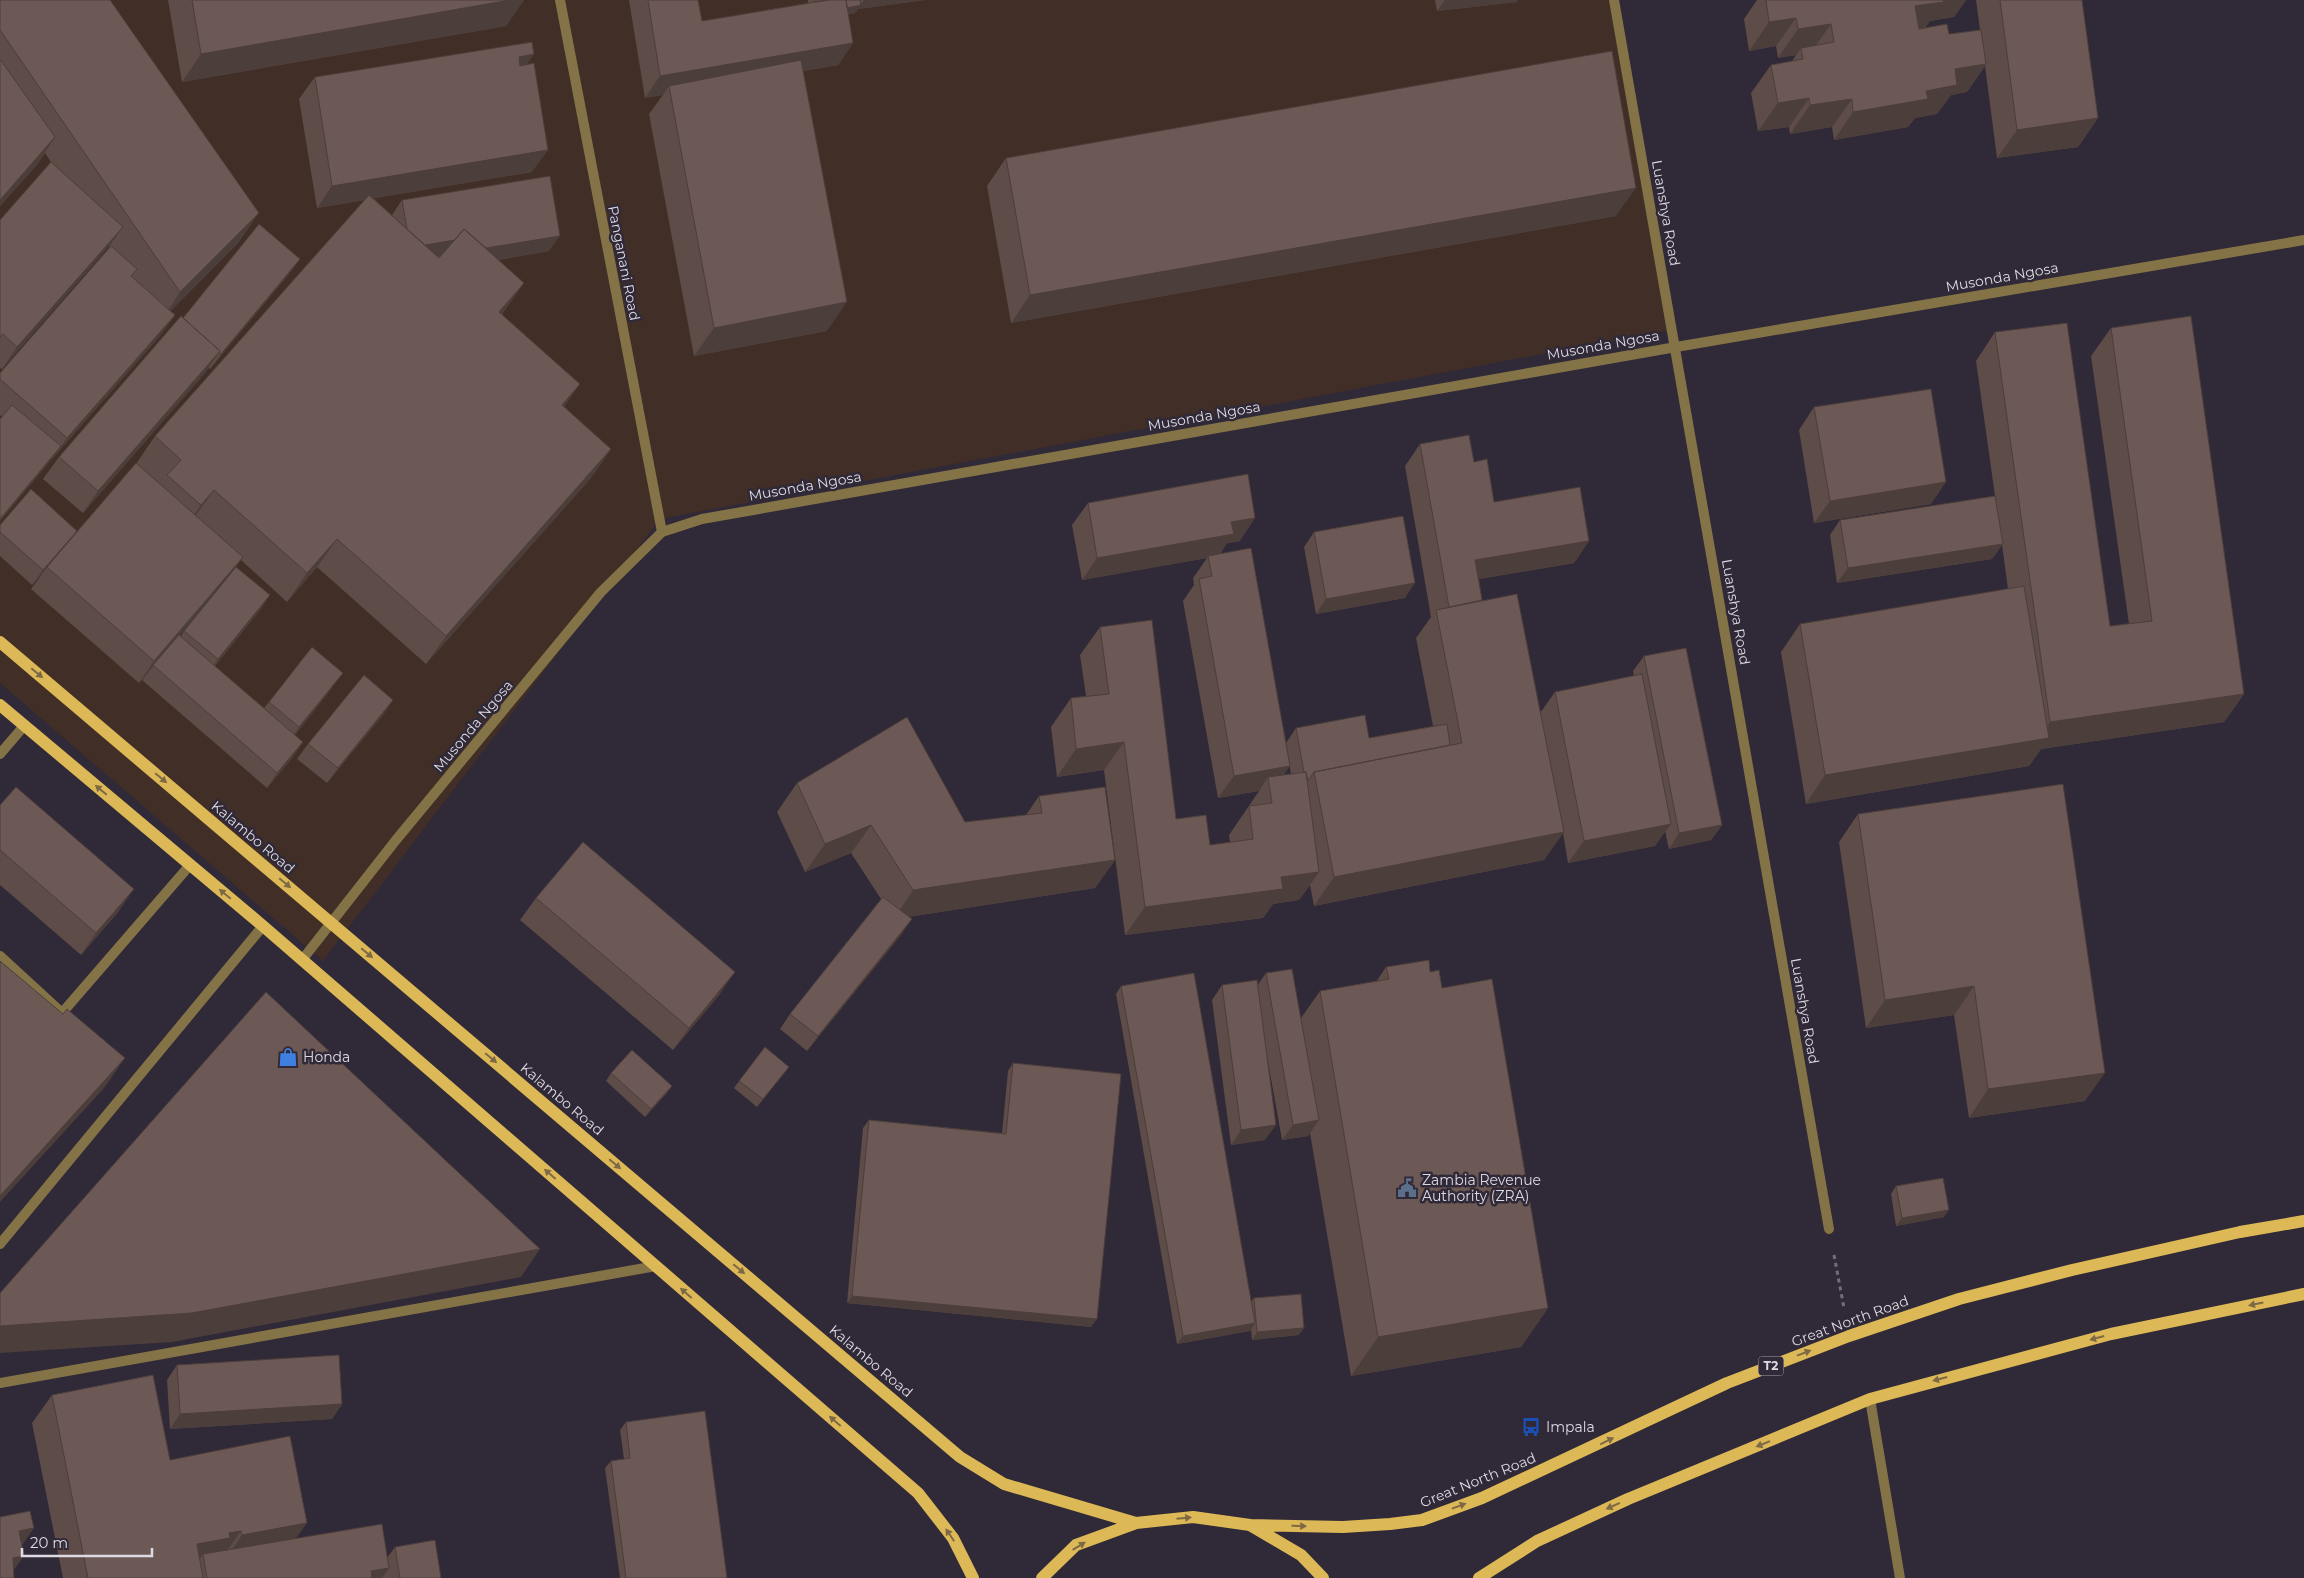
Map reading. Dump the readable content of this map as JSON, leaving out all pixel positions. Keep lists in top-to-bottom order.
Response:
{
  "streets": {
    "main road": ["Kalambo Road", "Great North Road", "T2"],
    "street": ["Luanshya Road", "Panganani Road", "Musonda Ngosa"]
  },
  "crossings": [
    ["Luanshya Road", "Musonda Ngosa"],
    ["Panganani Road", "Musonda Ngosa"],
    ["Musonda Ngosa", "Kalambo Road"]
  ],
  "places": {
    "shop": ["Honda"],
    "public building": ["Zambia Revenue Authority (ZRA)"],
    "bus stop": ["Impala"]
  },
  "scale_bar": "20 m"
}
